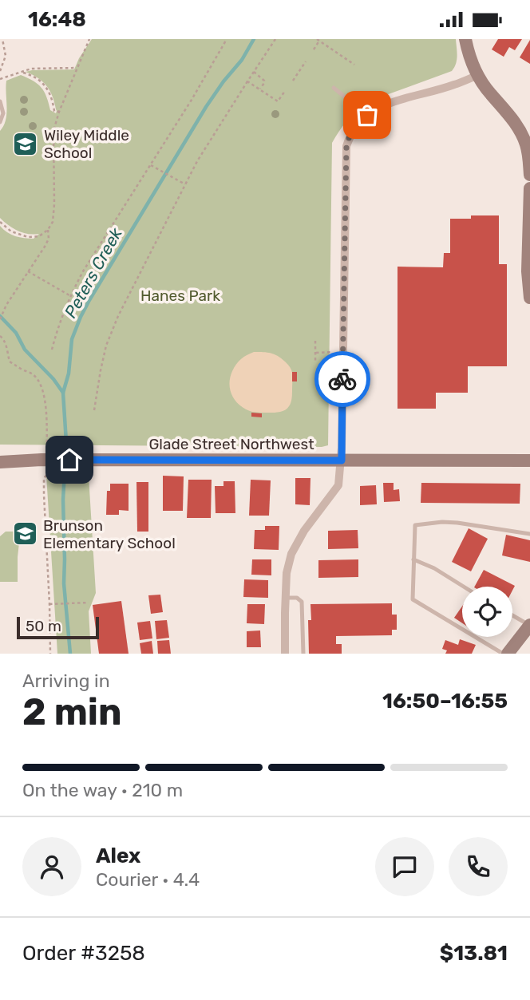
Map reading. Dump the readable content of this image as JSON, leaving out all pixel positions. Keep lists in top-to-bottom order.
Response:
{
  "streets": {
    "street": ["Glade Street Northwest"]
  },
  "water": ["Peters Creek"],
  "parks": ["Hanes Park"],
  "places": {
    "school or university": ["Wiley Middle School", "Brunson Elementary School"]
  },
  "scale_bar": "50 m",
  "page": {
    "status": "16:48",
    "scale": "50 m",
    "heading": ["2 min", "Arriving in", "16:50–16:55"],
    "panel": [
      "Alex",
      "Courier · 4.4",
      "Order #3258",
      "$13.81"
    ],
    "bar": "On the way · 210 m"
  }
}
